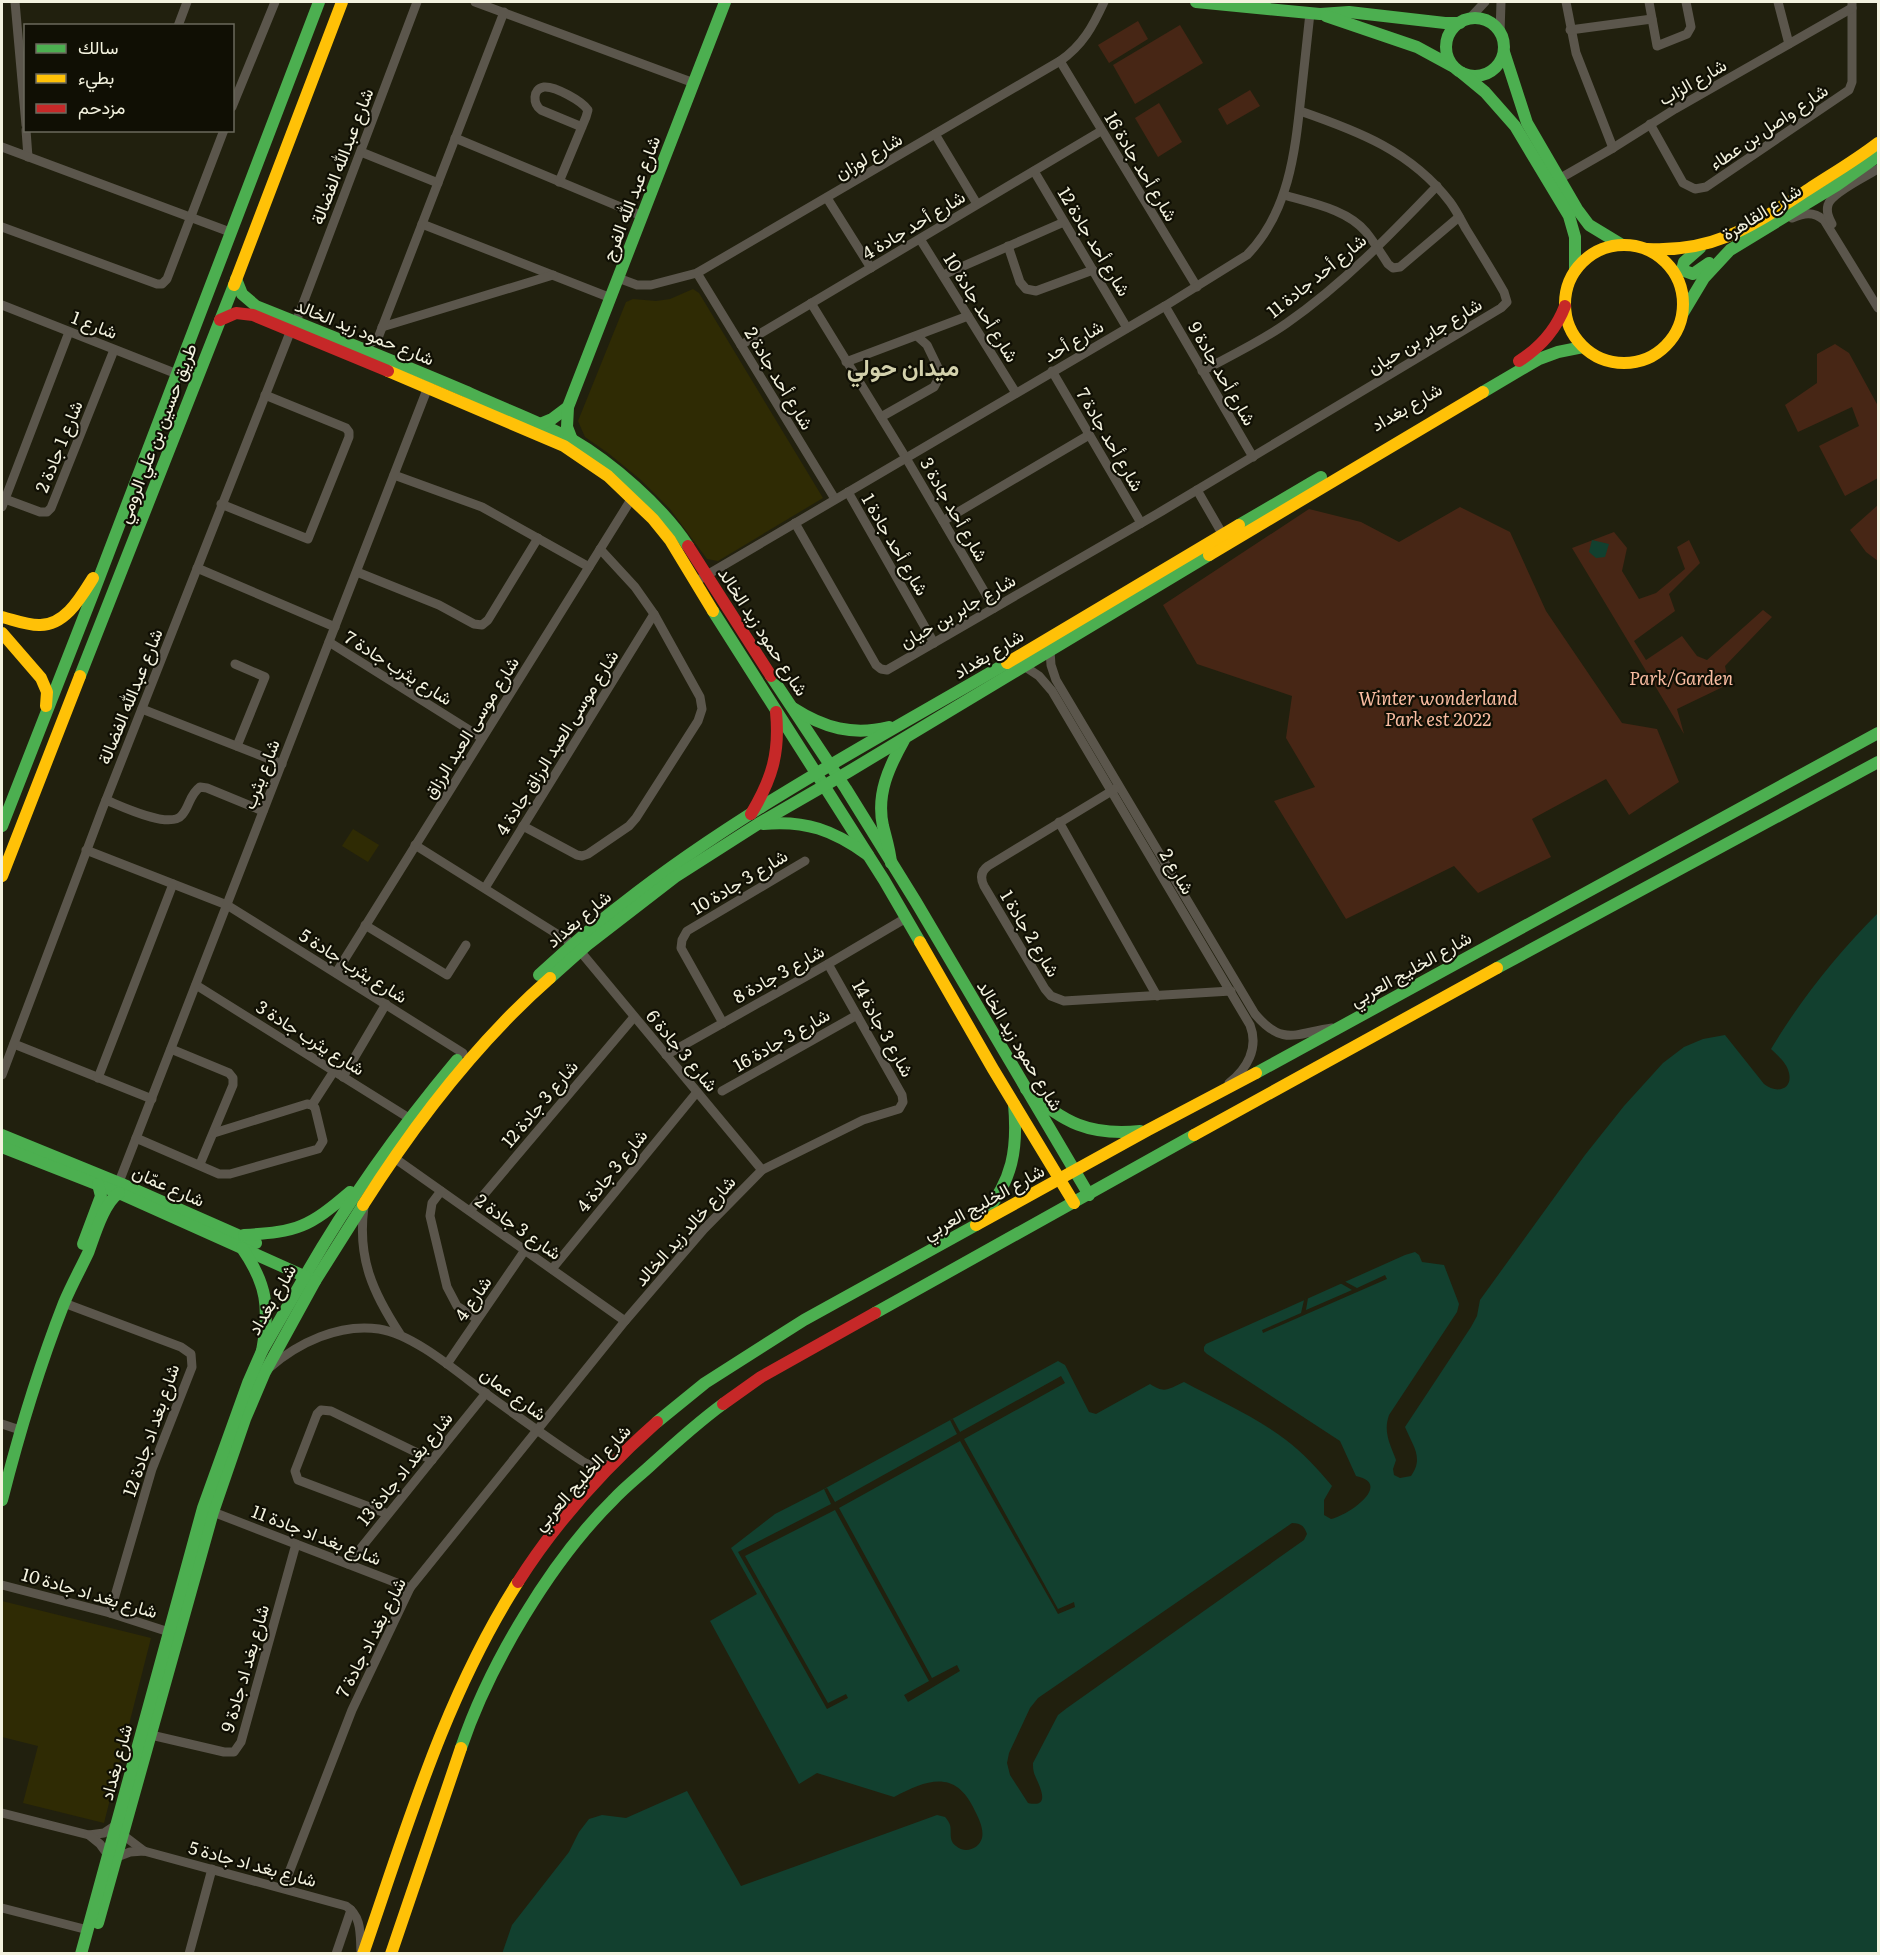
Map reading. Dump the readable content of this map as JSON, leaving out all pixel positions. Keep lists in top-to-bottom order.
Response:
{
  "streets": {
    "main road": [
      "شارع عبد الله الفرج",
      "شارع القاهرة",
      "شارع حمود زيد الخالد",
      "شارع بغداد",
      "طريق حسين بن علي الرومي",
      "شارع الخليج العربي",
      "شارع عمّان"
    ],
    "street": [
      "شارع الزاب",
      "شارع واصل بن عطاء",
      "شارع لوزان",
      "شارع عبدالله الفضالة",
      "شارع أحد جادة 16",
      "شارع أحد جادة 4",
      "شارع أحد جادة 12",
      "شارع أحد جادة 11",
      "شارع أحد جادة 10",
      "شارع 1",
      "شارع جابر بن حيان",
      "شارع أحد",
      "شارع أحد جادة 9",
      "شارع أحد جادة 2",
      "شارع أحد جادة 7",
      "شارع 1 جادة 2",
      "شارع أحد جادة 3",
      "شارع أحد جادة 1",
      "شارع يثرب جادة 7",
      "شارع موسى العبد الرزاق",
      "شارع موسى العبد الرزاق جادة 4",
      "شارع يثرب",
      "شارع 2",
      "شارع 3 جادة 10",
      "شارع 2 جادة 1",
      "شارع يثرب جادة 5",
      "شارع 3 جادة 8",
      "شارع 3 جادة 14",
      "شارع يثرب جادة 3",
      "شارع 3 جادة 16",
      "شارع 3 جادة 6",
      "شارع 3 جادة 12",
      "شارع 3 جادة 4",
      "شارع 3 جادة 2",
      "شارع خالد زيد الخالد",
      "شارع 4",
      "شارع عمان",
      "شارع بغد اد جادة 12",
      "شارع بغد اد جادة 13",
      "شارع بغد اد جادة 11",
      "شارع بغد اد جادة 10",
      "شارع بغد اد جادة 7",
      "شارع بغد اد جادة 9",
      "شارع بغد اد جادة 5"
    ]
  },
  "crossings": [
    ["شارع الزاب", "شارع واصل بن عطاء"],
    ["شارع لوزان", "شارع أحد جادة 16"],
    ["شارع لوزان", "شارع عبد الله الفرج"],
    ["شارع لوزان", "شارع أحد جادة 2"],
    ["شارع عبدالله الفضالة", "شارع حمود زيد الخالد"],
    ["شارع عبدالله الفضالة", "شارع يثرب جادة 5"],
    ["شارع أحد جادة 16", "شارع أحد جادة 4"],
    ["شارع أحد جادة 16", "شارع أحد"],
    ["شارع عبد الله الفرج", "شارع حمود زيد الخالد"],
    ["شارع القاهرة", "شارع بغداد"],
    ["شارع أحد جادة 4", "شارع أحد جادة 12"],
    ["شارع أحد جادة 4", "شارع أحد جادة 10"],
    ["شارع أحد جادة 4", "شارع أحد جادة 2"],
    ["شارع أحد جادة 4", "شارع أحد جادة 3"],
    ["شارع أحد جادة 12", "شارع أحد"],
    ["شارع أحد جادة 11", "شارع جابر بن حيان"],
    ["شارع أحد جادة 11", "شارع أحد جادة 9"],
    ["شارع أحد جادة 10", "شارع أحد"],
    ["شارع 1", "طريق حسين بن علي الرومي"],
    ["شارع 1", "شارع 1 جادة 2"],
    ["شارع حمود زيد الخالد", "شارع أحد"],
    ["شارع حمود زيد الخالد", "شارع بغداد"],
    ["شارع حمود زيد الخالد", "طريق حسين بن علي الرومي"],
    ["شارع حمود زيد الخالد", "شارع موسى العبد الرزاق"],
    ["شارع حمود زيد الخالد", "شارع يثرب"],
    ["شارع حمود زيد الخالد", "شارع الخليج العربي"],
    ["شارع حمود زيد الخالد", "شارع 3 جادة 8"],
    ["شارع جابر بن حيان", "شارع أحد"],
    ["شارع جابر بن حيان", "شارع أحد جادة 9"],
    ["شارع جابر بن حيان", "شارع أحد جادة 7"],
    ["شارع جابر بن حيان", "شارع أحد جادة 3"],
    ["شارع جابر بن حيان", "شارع أحد جادة 1"],
    ["شارع أحد", "شارع أحد جادة 9"],
    ["شارع أحد", "شارع أحد جادة 2"],
    ["شارع أحد", "شارع أحد جادة 7"],
    ["شارع أحد", "شارع أحد جادة 3"],
    ["شارع أحد", "شارع أحد جادة 1"],
    ["شارع بغداد", "شارع 2"],
    ["شارع بغداد", "شارع يثرب جادة 5"],
    ["شارع بغداد", "شارع يثرب جادة 3"],
    ["شارع بغداد", "شارع 3 جادة 6"],
    ["شارع بغداد", "شارع عمّان"],
    ["شارع بغداد", "شارع 3 جادة 2"],
    ["شارع بغداد", "شارع عمان"],
    ["شارع بغداد", "شارع بغد اد جادة 11"],
    ["شارع بغداد", "شارع بغد اد جادة 10"],
    ["شارع بغداد", "شارع بغد اد جادة 9"],
    ["شارع بغداد", "شارع بغد اد جادة 5"],
    ["شارع يثرب جادة 7", "شارع موسى العبد الرزاق"],
    ["شارع يثرب جادة 7", "شارع يثرب"],
    ["شارع موسى العبد الرزاق", "شارع يثرب جادة 5"],
    ["شارع موسى العبد الرزاق", "شارع 3 جادة 6"],
    ["شارع موسى العبد الرزاق جادة 4", "شارع 3 جادة 6"],
    ["شارع يثرب", "شارع يثرب جادة 5"],
    ["شارع يثرب", "شارع يثرب جادة 3"],
    ["شارع يثرب", "شارع عمّان"],
    ["شارع 2", "شارع 2 جادة 1"],
    ["شارع 2", "شارع الخليج العربي"],
    ["شارع 3 جادة 10", "شارع 3 جادة 8"],
    ["شارع الخليج العربي", "شارع عمان"],
    ["شارع 3 جادة 8", "شارع 3 جادة 14"],
    ["شارع 3 جادة 8", "شارع 3 جادة 6"],
    ["شارع 3 جادة 14", "شارع 3 جادة 16"],
    ["شارع 3 جادة 14", "شارع خالد زيد الخالد"],
    ["شارع 3 جادة 6", "شارع 3 جادة 12"],
    ["شارع 3 جادة 6", "شارع 3 جادة 4"],
    ["شارع 3 جادة 6", "شارع خالد زيد الخالد"],
    ["شارع 3 جادة 12", "شارع 3 جادة 2"],
    ["شارع 3 جادة 4", "شارع 3 جادة 2"],
    ["شارع 3 جادة 2", "شارع خالد زيد الخالد"],
    ["شارع 3 جادة 2", "شارع 4"],
    ["شارع خالد زيد الخالد", "شارع عمان"],
    ["شارع خالد زيد الخالد", "شارع بغد اد جادة 7"],
    ["شارع 4", "شارع عمان"],
    ["شارع عمان", "شارع بغد اد جادة 13"],
    ["شارع عمان", "شارع بغد اد جادة 7"],
    ["شارع بغد اد جادة 12", "شارع بغد اد جادة 10"],
    ["شارع بغد اد جادة 13", "شارع بغد اد جادة 11"],
    ["شارع بغد اد جادة 11", "شارع بغد اد جادة 7"],
    ["شارع بغد اد جادة 11", "شارع بغد اد جادة 9"],
    ["شارع بغد اد جادة 7", "شارع بغد اد جادة 5"]
  ],
  "districts": ["ميدان حولي"],
  "parks": ["Park/Garden", "Winter wonderland Park est 2022"],
  "legend": ["سالك", "بطيء", "مزدحم"]
}
